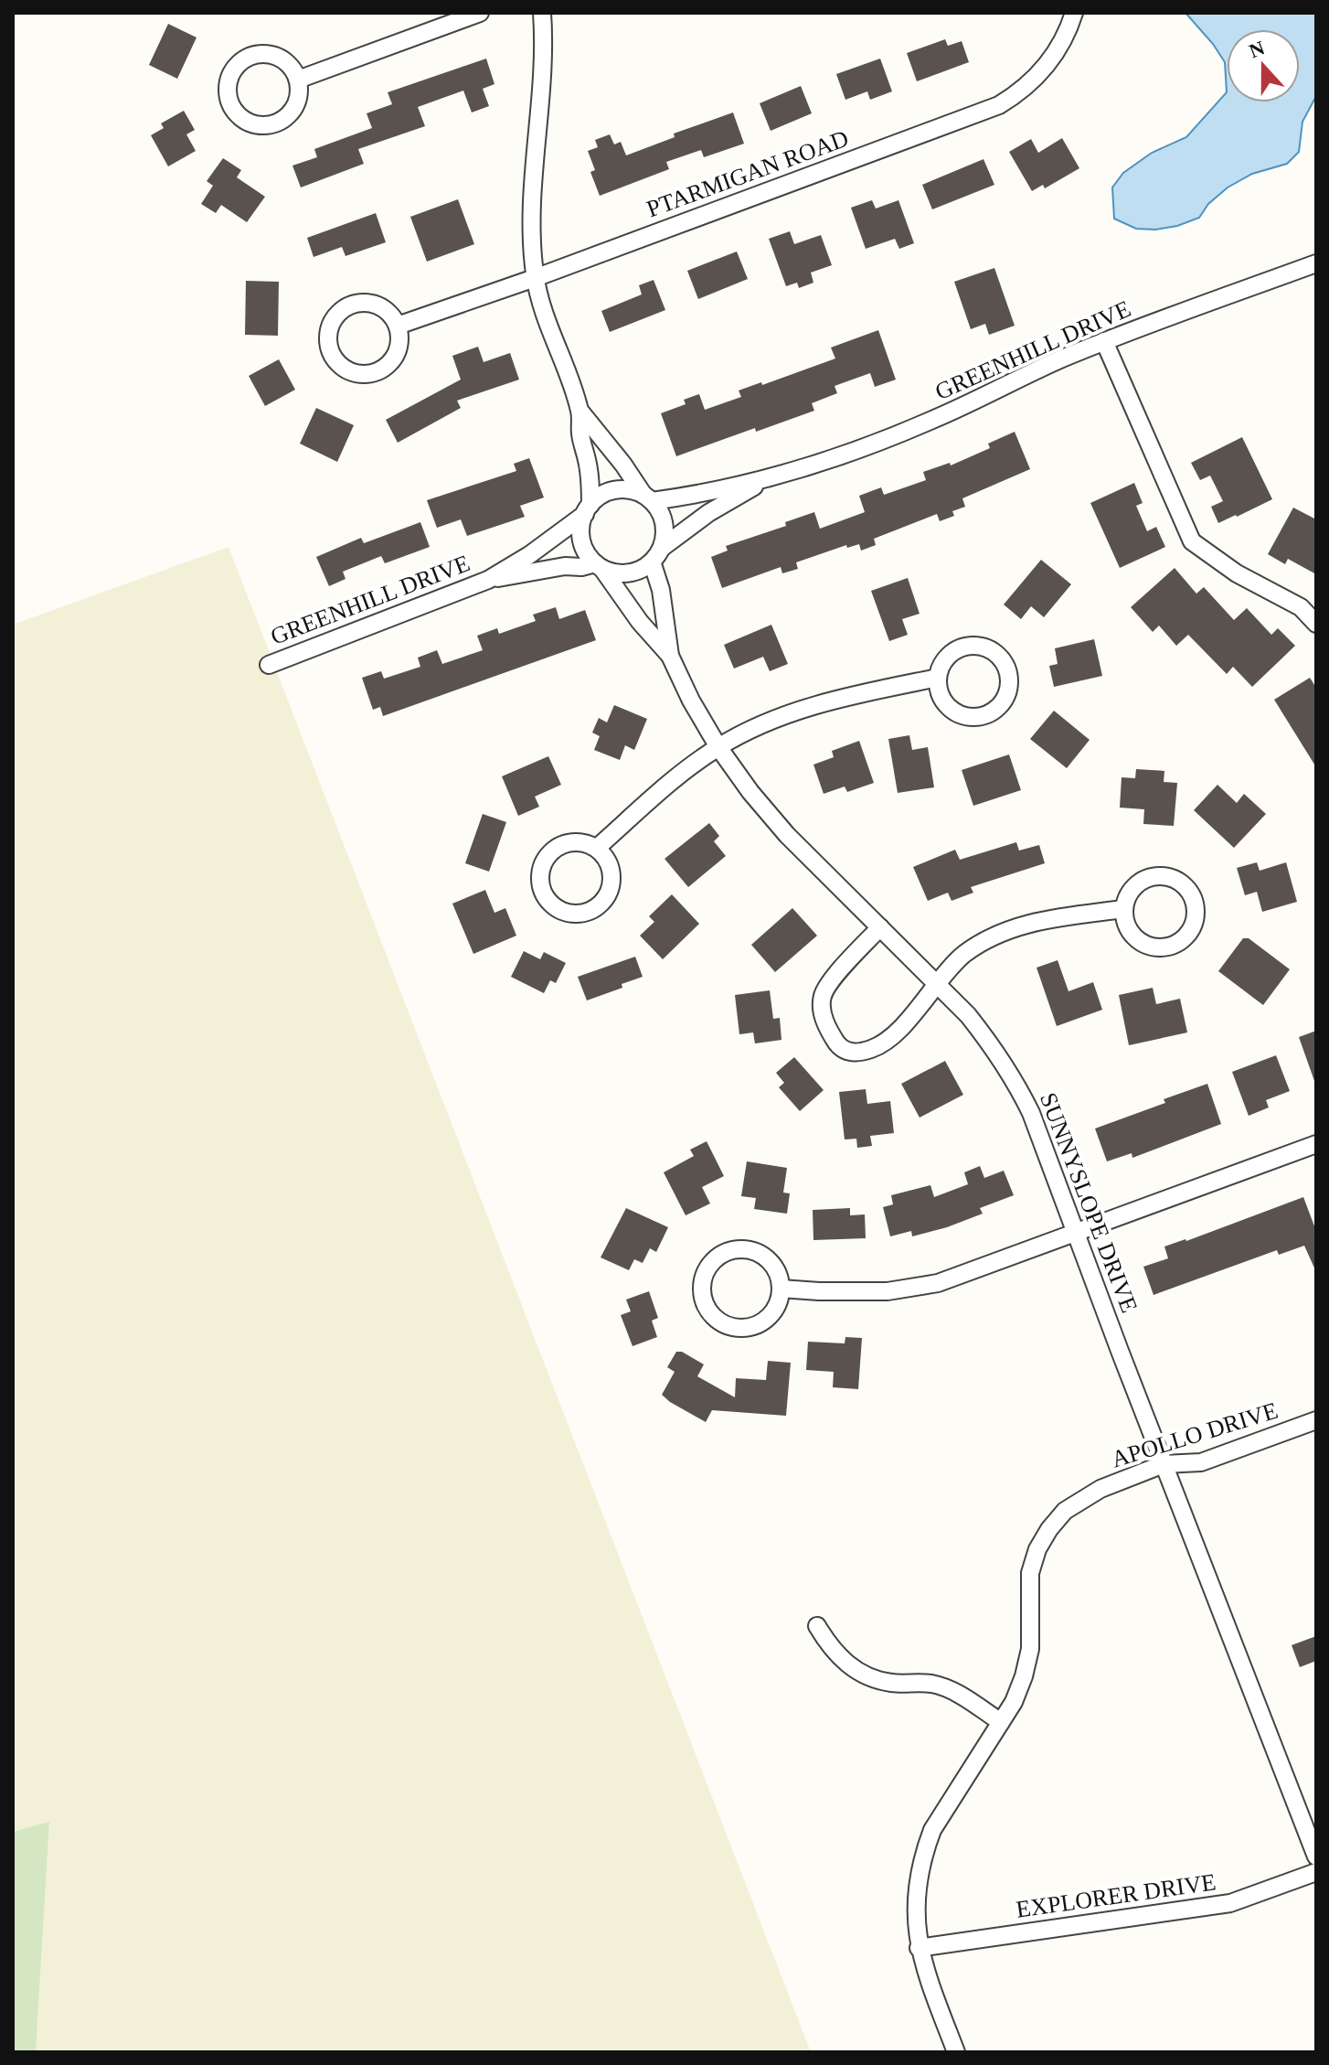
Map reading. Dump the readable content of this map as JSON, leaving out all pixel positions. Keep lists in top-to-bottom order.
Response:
{
  "streets": {
    "street": [
      "PTARMIGAN ROAD",
      "GREENHILL DRIVE",
      "SUNNYSLOPE DRIVE",
      "APOLLO DRIVE",
      "EXPLORER DRIVE"
    ]
  },
  "crossings": [
    ["GREENHILL DRIVE", "SUNNYSLOPE DRIVE"],
    ["SUNNYSLOPE DRIVE", "APOLLO DRIVE"],
    ["APOLLO DRIVE", "EXPLORER DRIVE"]
  ],
  "north": "top"
}
